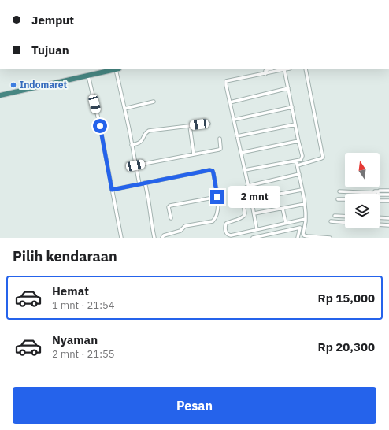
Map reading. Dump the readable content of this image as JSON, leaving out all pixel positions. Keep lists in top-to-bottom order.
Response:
{
  "places": ["Indomaret"],
  "north": "top",
  "page": {
    "banner": ["Jemput", "Tujuan"],
    "bubble": "2 mnt",
    "heading": "Pilih kendaraan",
    "list": [
      {
        "name": "Hemat",
        "note": "1 mnt · 21:54",
        "value": "Rp 15,000"
      },
      {
        "name": "Nyaman",
        "note": "2 mnt · 21:55",
        "value": "Rp 20,300"
      }
    ],
    "buttons": "Pesan"
  }
}
